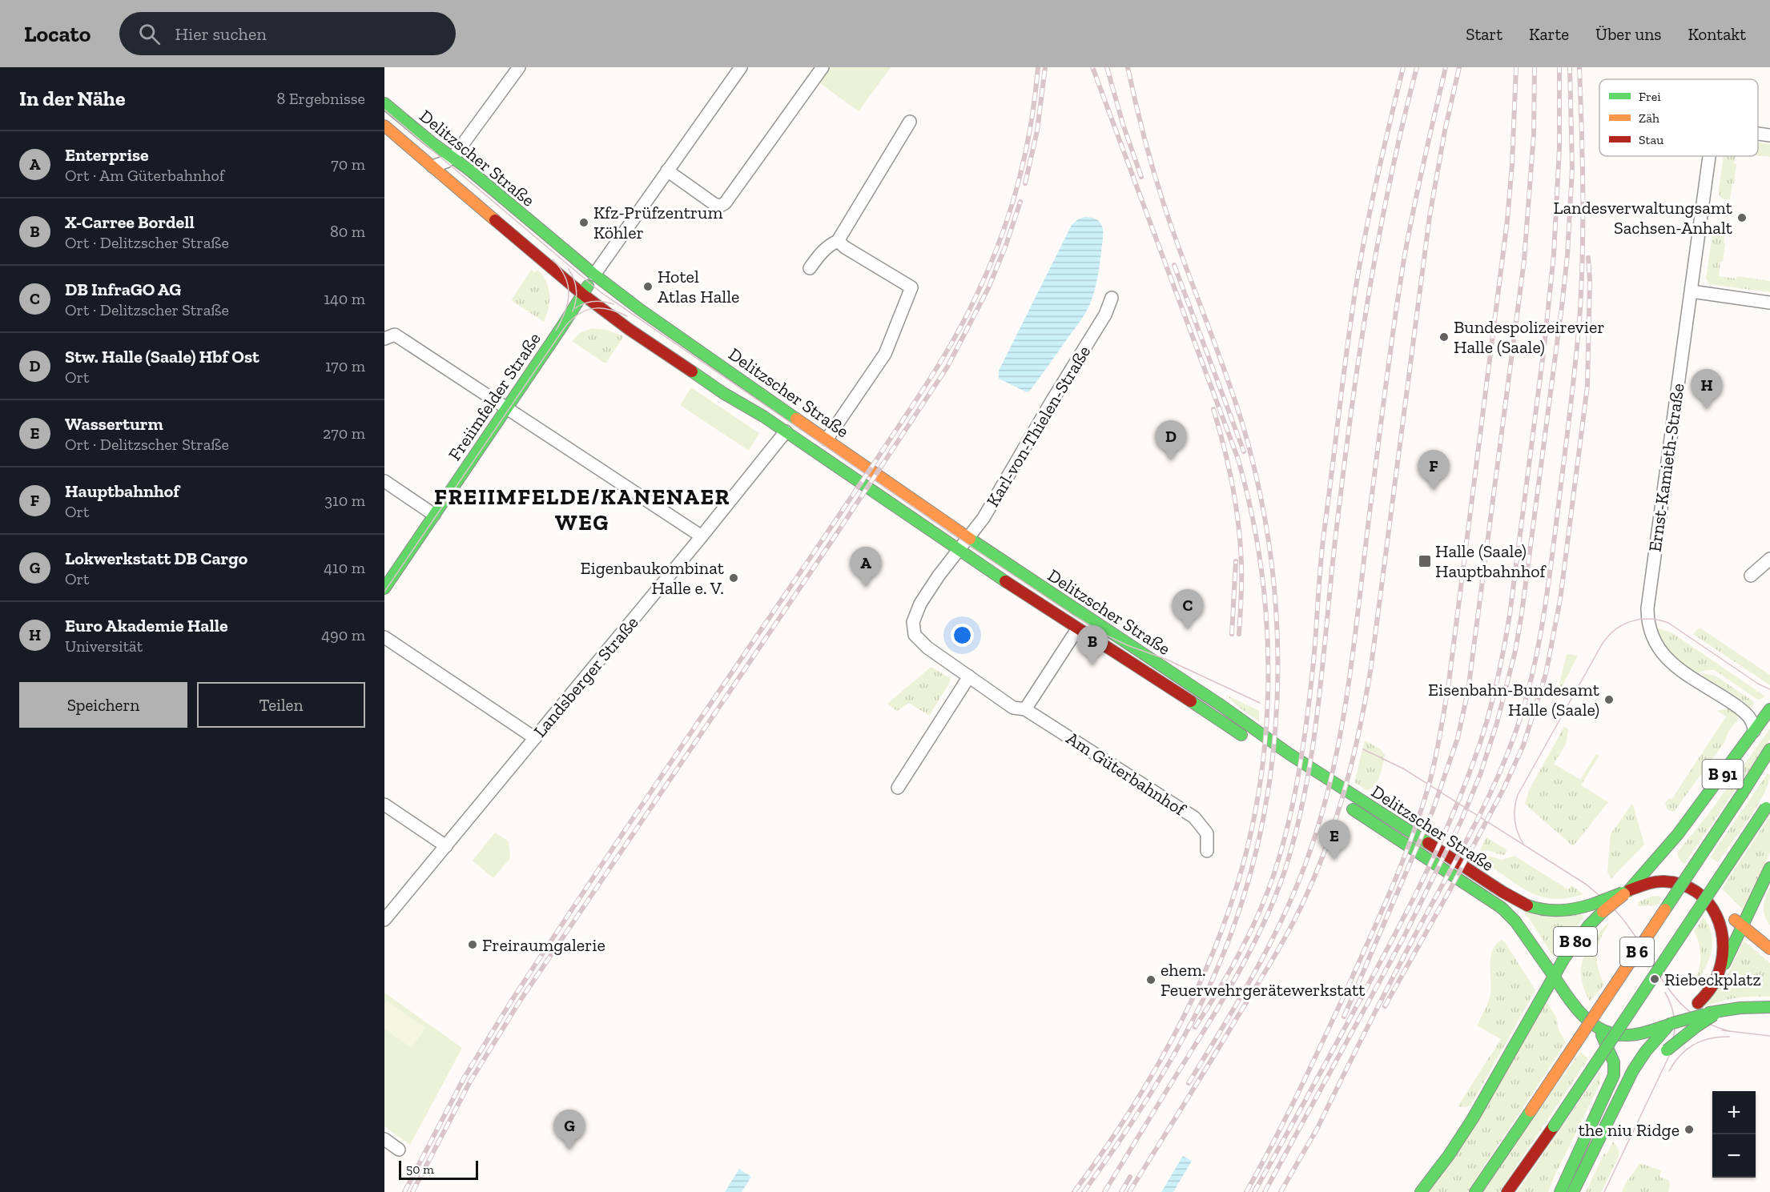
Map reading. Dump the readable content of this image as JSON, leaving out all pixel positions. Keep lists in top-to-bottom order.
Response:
{
  "streets": {
    "main road": [
      "Delitzscher Straße",
      "Freiimfelder Straße",
      "B 91",
      "B 80",
      "B 6"
    ],
    "street": [
      "Karl-von-Thielen-Straße",
      "Ernst-Kamieth-Straße",
      "Landsberger Straße",
      "Am Güterbahnhof"
    ]
  },
  "crossings": [
    ["Delitzscher Straße", "Freiimfelder Straße"],
    ["Delitzscher Straße", "Karl-von-Thielen-Straße"],
    ["Delitzscher Straße", "Landsberger Straße"],
    ["Delitzscher Straße", "Am Güterbahnhof"],
    ["Delitzscher Straße", "B 91"],
    ["Delitzscher Straße", "B 80"],
    ["Karl-von-Thielen-Straße", "Am Güterbahnhof"],
    ["Ernst-Kamieth-Straße", "B 91"],
    ["B 91", "B 80"]
  ],
  "districts": ["FREIIMFELDE/KANENAER WEG"],
  "places": {
    "other": [
      "Landesverwaltungsamt Sachsen-Anhalt",
      "Kfz-Prüfzentrum Köhler",
      "Hotel Atlas Halle",
      "Bundespolizeirevier Halle (Saale)",
      "Eigenbaukombinat Halle e. V.",
      "Eisenbahn-Bundesamt Halle (Saale)",
      "Freiraumgalerie",
      "Riebeckplatz",
      "ehem. Feuerwehrgerätewerkstatt",
      "the niu Ridge"
    ],
    "transit": ["Halle (Saale) Hauptbahnhof"]
  },
  "legend": ["Frei", "Zäh", "Stau"],
  "scale_bar": "50 m",
  "page": {
    "header": "Locato",
    "search": "Hier suchen",
    "nav": [
      "Start",
      "Karte",
      "Über uns",
      "Kontakt"
    ],
    "heading": ["In der Nähe", "8 Ergebnisse"],
    "list": [
      {
        "mark": "A",
        "name": "Enterprise",
        "note": "Ort · Am Güterbahnhof",
        "value": "70 m"
      },
      {
        "mark": "B",
        "name": "X-Carree Bordell",
        "note": "Ort · Delitzscher Straße",
        "value": "80 m"
      },
      {
        "mark": "C",
        "name": "DB InfraGO AG",
        "note": "Ort · Delitzscher Straße",
        "value": "140 m"
      },
      {
        "mark": "D",
        "name": "Stw. Halle (Saale) Hbf Ost",
        "note": "Ort",
        "value": "170 m"
      },
      {
        "mark": "E",
        "name": "Wasserturm",
        "note": "Ort · Delitzscher Straße",
        "value": "270 m"
      },
      {
        "mark": "F",
        "name": "Hauptbahnhof",
        "note": "Ort",
        "value": "310 m"
      },
      {
        "mark": "G",
        "name": "Lokwerkstatt DB Cargo",
        "note": "Ort",
        "value": "410 m"
      },
      {
        "mark": "H",
        "name": "Euro Akademie Halle",
        "note": "Universität",
        "value": "490 m"
      }
    ],
    "pins": [
      "H",
      "D",
      "F",
      "A",
      "C",
      "B",
      "E",
      "G"
    ],
    "buttons": ["Speichern", "Teilen"],
    "map_buttons": ["+", "−"],
    "scale": "50 m"
  }
}
